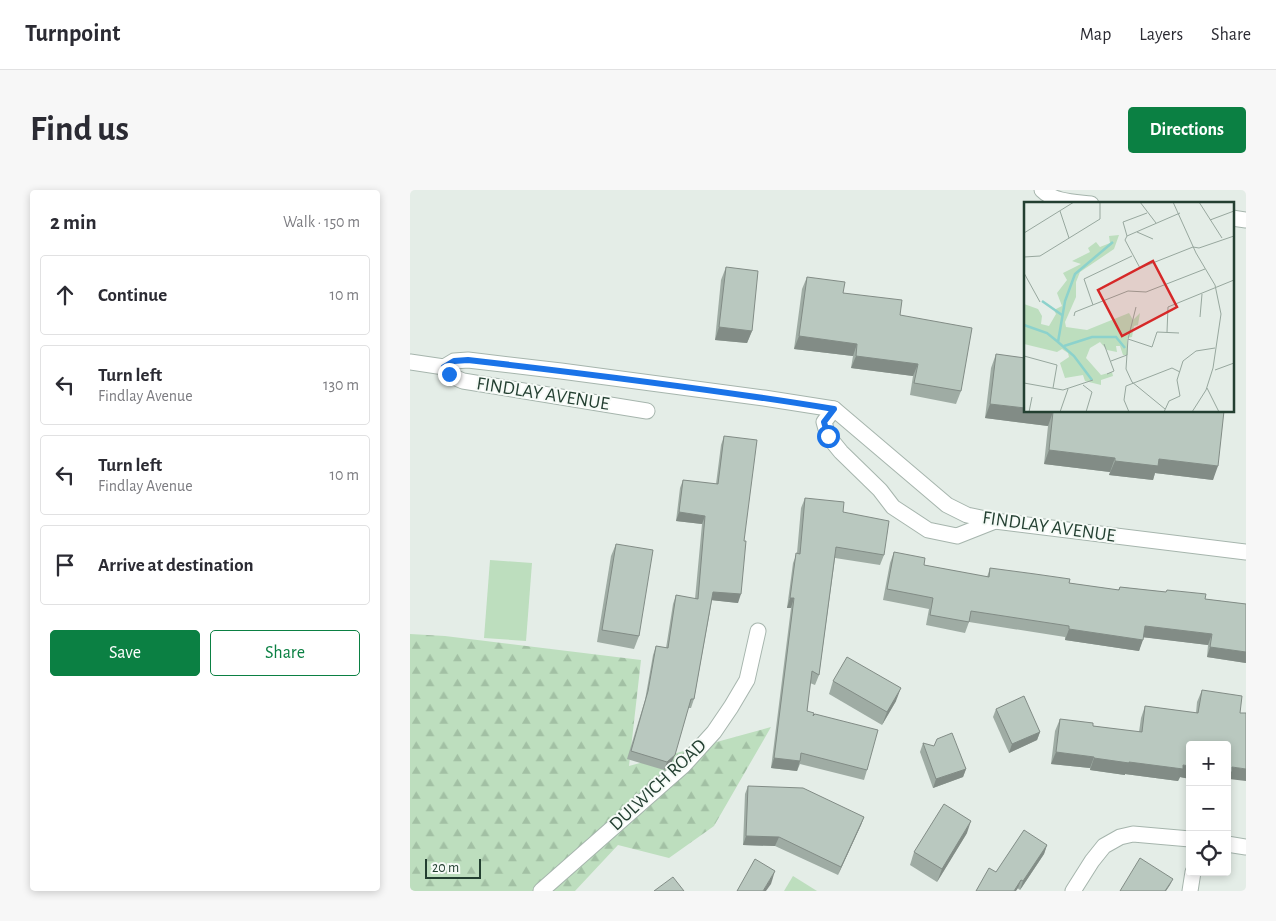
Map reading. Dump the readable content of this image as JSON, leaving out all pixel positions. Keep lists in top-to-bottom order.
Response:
{
  "streets": {
    "street": ["FINDLAY AVENUE", "DULWICH ROAD"]
  },
  "scale_bar": "20 m",
  "page": {
    "header": "Turnpoint",
    "nav": ["Map", "Layers", "Share"],
    "buttons": [
      "Directions",
      ["Save", "Share"]
    ],
    "title": "Find us",
    "heading": ["2 min", "Walk · 150 m"],
    "list": [
      ["Continue", "10 m"],
      ["Turn left", "Findlay Avenue", "130 m"],
      ["Turn left", "Findlay Avenue", "10 m"],
      "Arrive at destination"
    ],
    "map_buttons": ["+", "−"],
    "scale": "20 m"
  }
}
